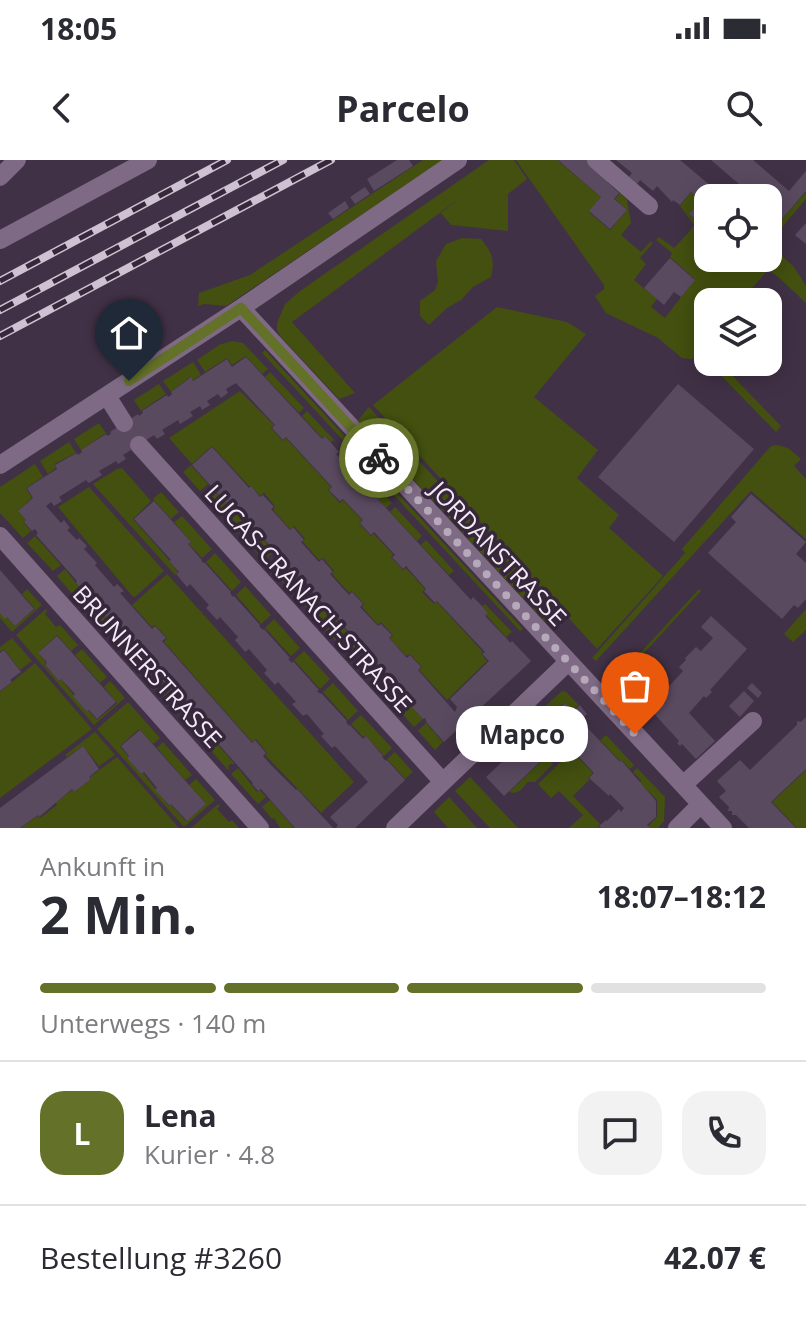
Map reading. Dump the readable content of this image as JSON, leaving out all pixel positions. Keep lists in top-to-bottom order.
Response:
{
  "streets": {
    "street": ["JORDANSTRASSE", "LUCAS-CRANACH-STRASSE", "BRUNNERSTRASSE"]
  },
  "places": ["Mapco"],
  "page": {
    "status": "18:05",
    "header": "Parcelo",
    "bubble": "Mapco",
    "heading": ["2 Min.", "Ankunft in", "18:07–18:12"],
    "panel": [
      "Lena",
      "Kurier · 4.8",
      "Bestellung #3260",
      "42.07 €"
    ],
    "bar": "Unterwegs · 140 m",
    "round": "L"
  }
}
